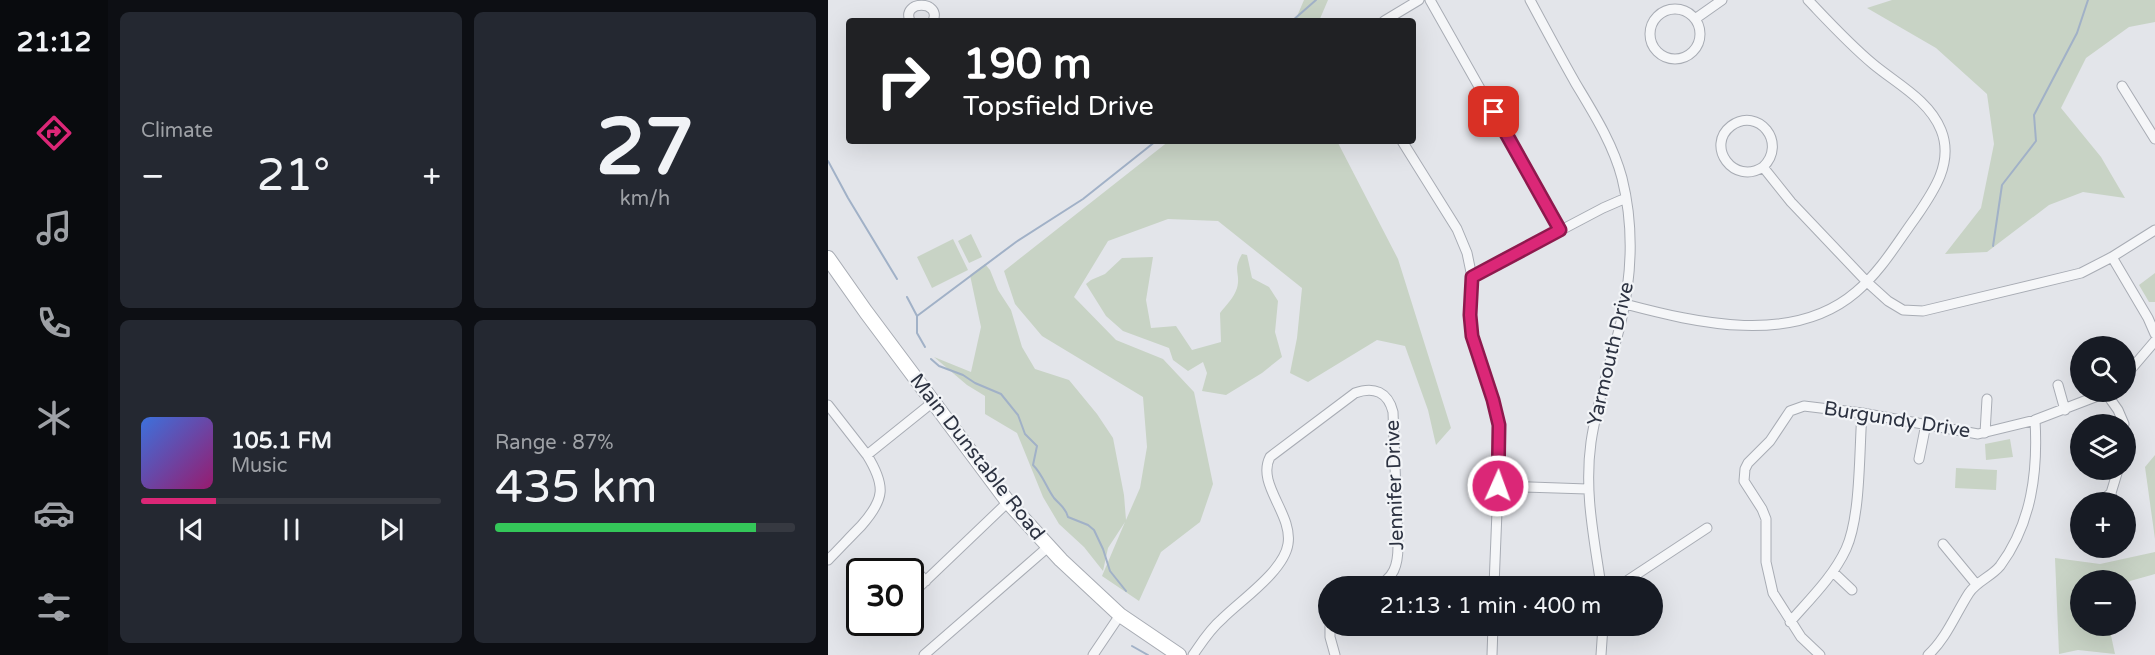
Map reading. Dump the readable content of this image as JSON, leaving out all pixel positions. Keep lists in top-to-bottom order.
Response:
{
  "streets": {
    "main road": ["Main Dunstable Road"],
    "street": ["Yarmouth Drive", "Burgundy Drive", "Jennifer Drive"]
  },
  "page": {
    "tabs": "21:12",
    "tile": [
      "Climate",
      ["27", "km/h"],
      ["Range · 87%", "435 km"]
    ],
    "turn": ["190 m", "Topsfield Drive"],
    "heat": ["−", "21°", "+"],
    "map_buttons": ["+", "−"],
    "song": ["105.1 FM", "Music"],
    "limit": "30",
    "trip": "21:13 · 1 min · 400 m"
  }
}
